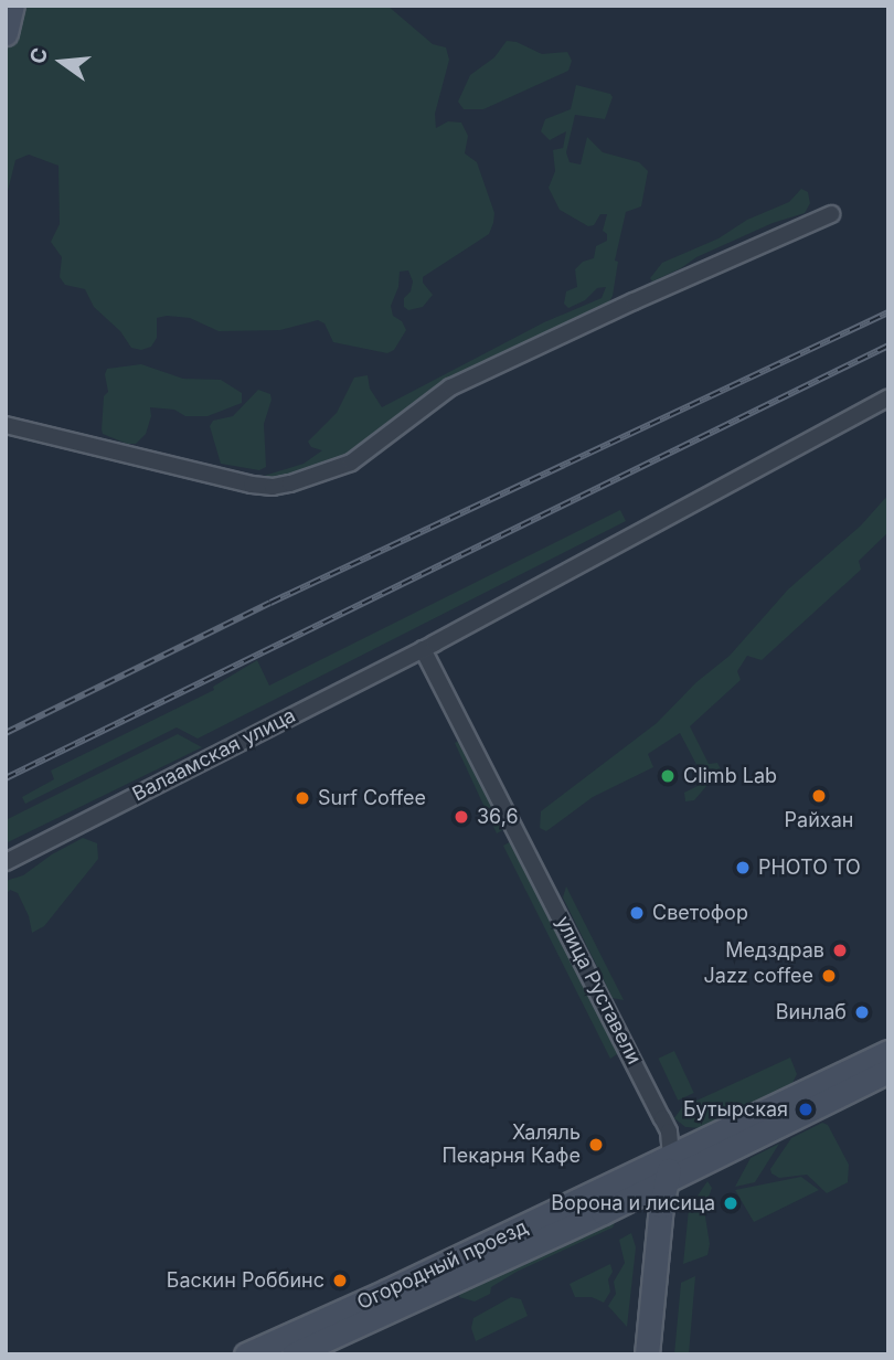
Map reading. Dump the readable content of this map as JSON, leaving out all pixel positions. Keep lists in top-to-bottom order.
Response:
{
  "streets": {
    "main road": ["улица Руставели", "Огородный проезд"],
    "street": ["Валаамская улица"]
  },
  "crossings": [
    ["Валаамская улица", "улица Руставели"],
    ["улица Руставели", "Огородный проезд"]
  ],
  "places": [
    "Climb Lab",
    "Райхан",
    "Surf Coffee",
    "36,6",
    "PHOTO TO",
    "Светофор",
    "Медздрав",
    "Jazz coffee",
    "Винлаб",
    "Бутырская",
    "Халяль Пекарня Кафе",
    "Ворона и лисица",
    "Баскин Роббинс"
  ],
  "north": "left"
}
